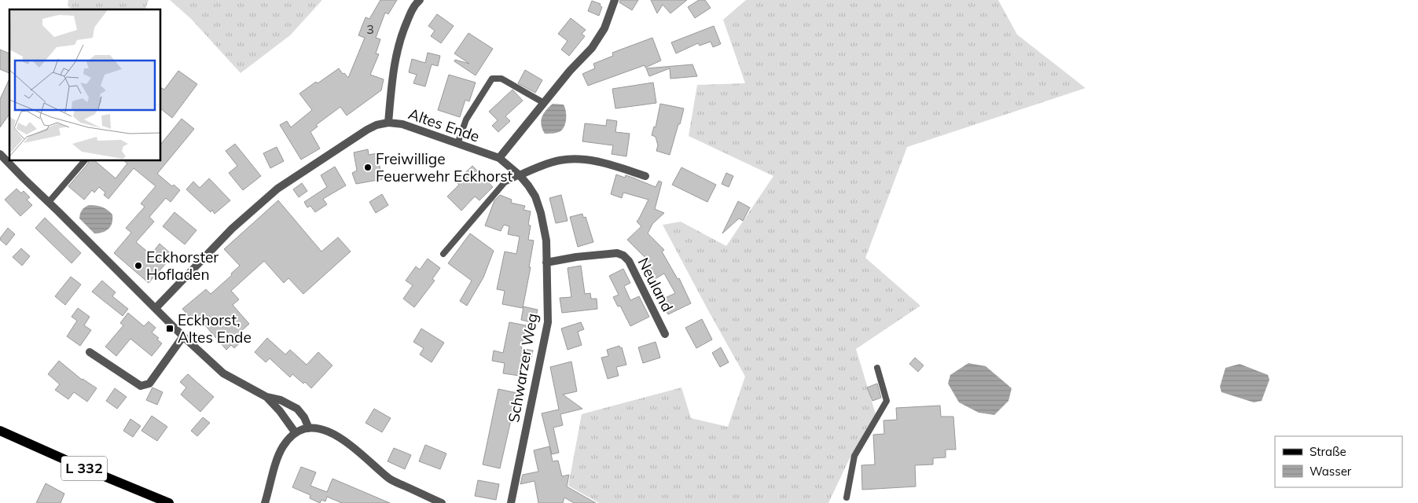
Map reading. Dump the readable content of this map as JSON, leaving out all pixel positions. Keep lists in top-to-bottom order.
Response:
{
  "streets": {
    "main road": ["L 332"],
    "street": ["Altes Ende", "Neuland", "Schwarzer Weg"]
  },
  "crossings": [
    ["Altes Ende", "Schwarzer Weg"],
    ["Neuland", "Schwarzer Weg"]
  ],
  "places": {
    "other": ["Freiwillige Feuerwehr Eckhorst", "Eckhorster Hofladen"],
    "transit": ["Eckhorst, Altes Ende"]
  },
  "house_numbers": ["3"],
  "legend": ["Straße", "Wasser"]
}
